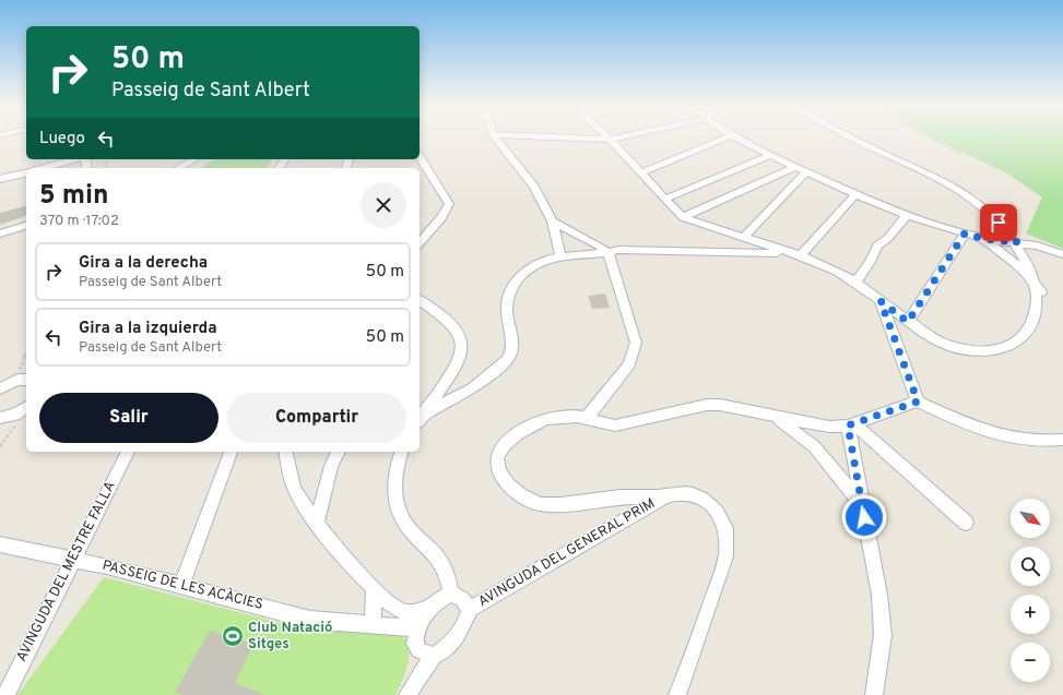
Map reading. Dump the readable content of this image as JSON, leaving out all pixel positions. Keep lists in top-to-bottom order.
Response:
{
  "streets": {
    "street": ["AVINGUDA DEL GENERAL PRIM", "AVINGUDA DEL MESTRE FALLA", "PASSEIG DE LES ACÀCIES"]
  },
  "crossings": [
    ["AVINGUDA DEL MESTRE FALLA", "PASSEIG DE LES ACÀCIES"]
  ],
  "places": {
    "sports": ["Club Natació Sitges"]
  },
  "north": "bottom right",
  "page": {
    "turn": ["50 m", "Passeig de Sant Albert"],
    "then": "Luego",
    "heading": ["5 min", "370 m · 17:02"],
    "list": [
      {
        "name": "Gira a la derecha",
        "note": "Passeig de Sant Albert",
        "value": "50 m"
      },
      {
        "name": "Gira a la izquierda",
        "note": "Passeig de Sant Albert",
        "value": "50 m"
      }
    ],
    "buttons": ["Salir", "Compartir"],
    "map_buttons": ["+", "−"]
  }
}
